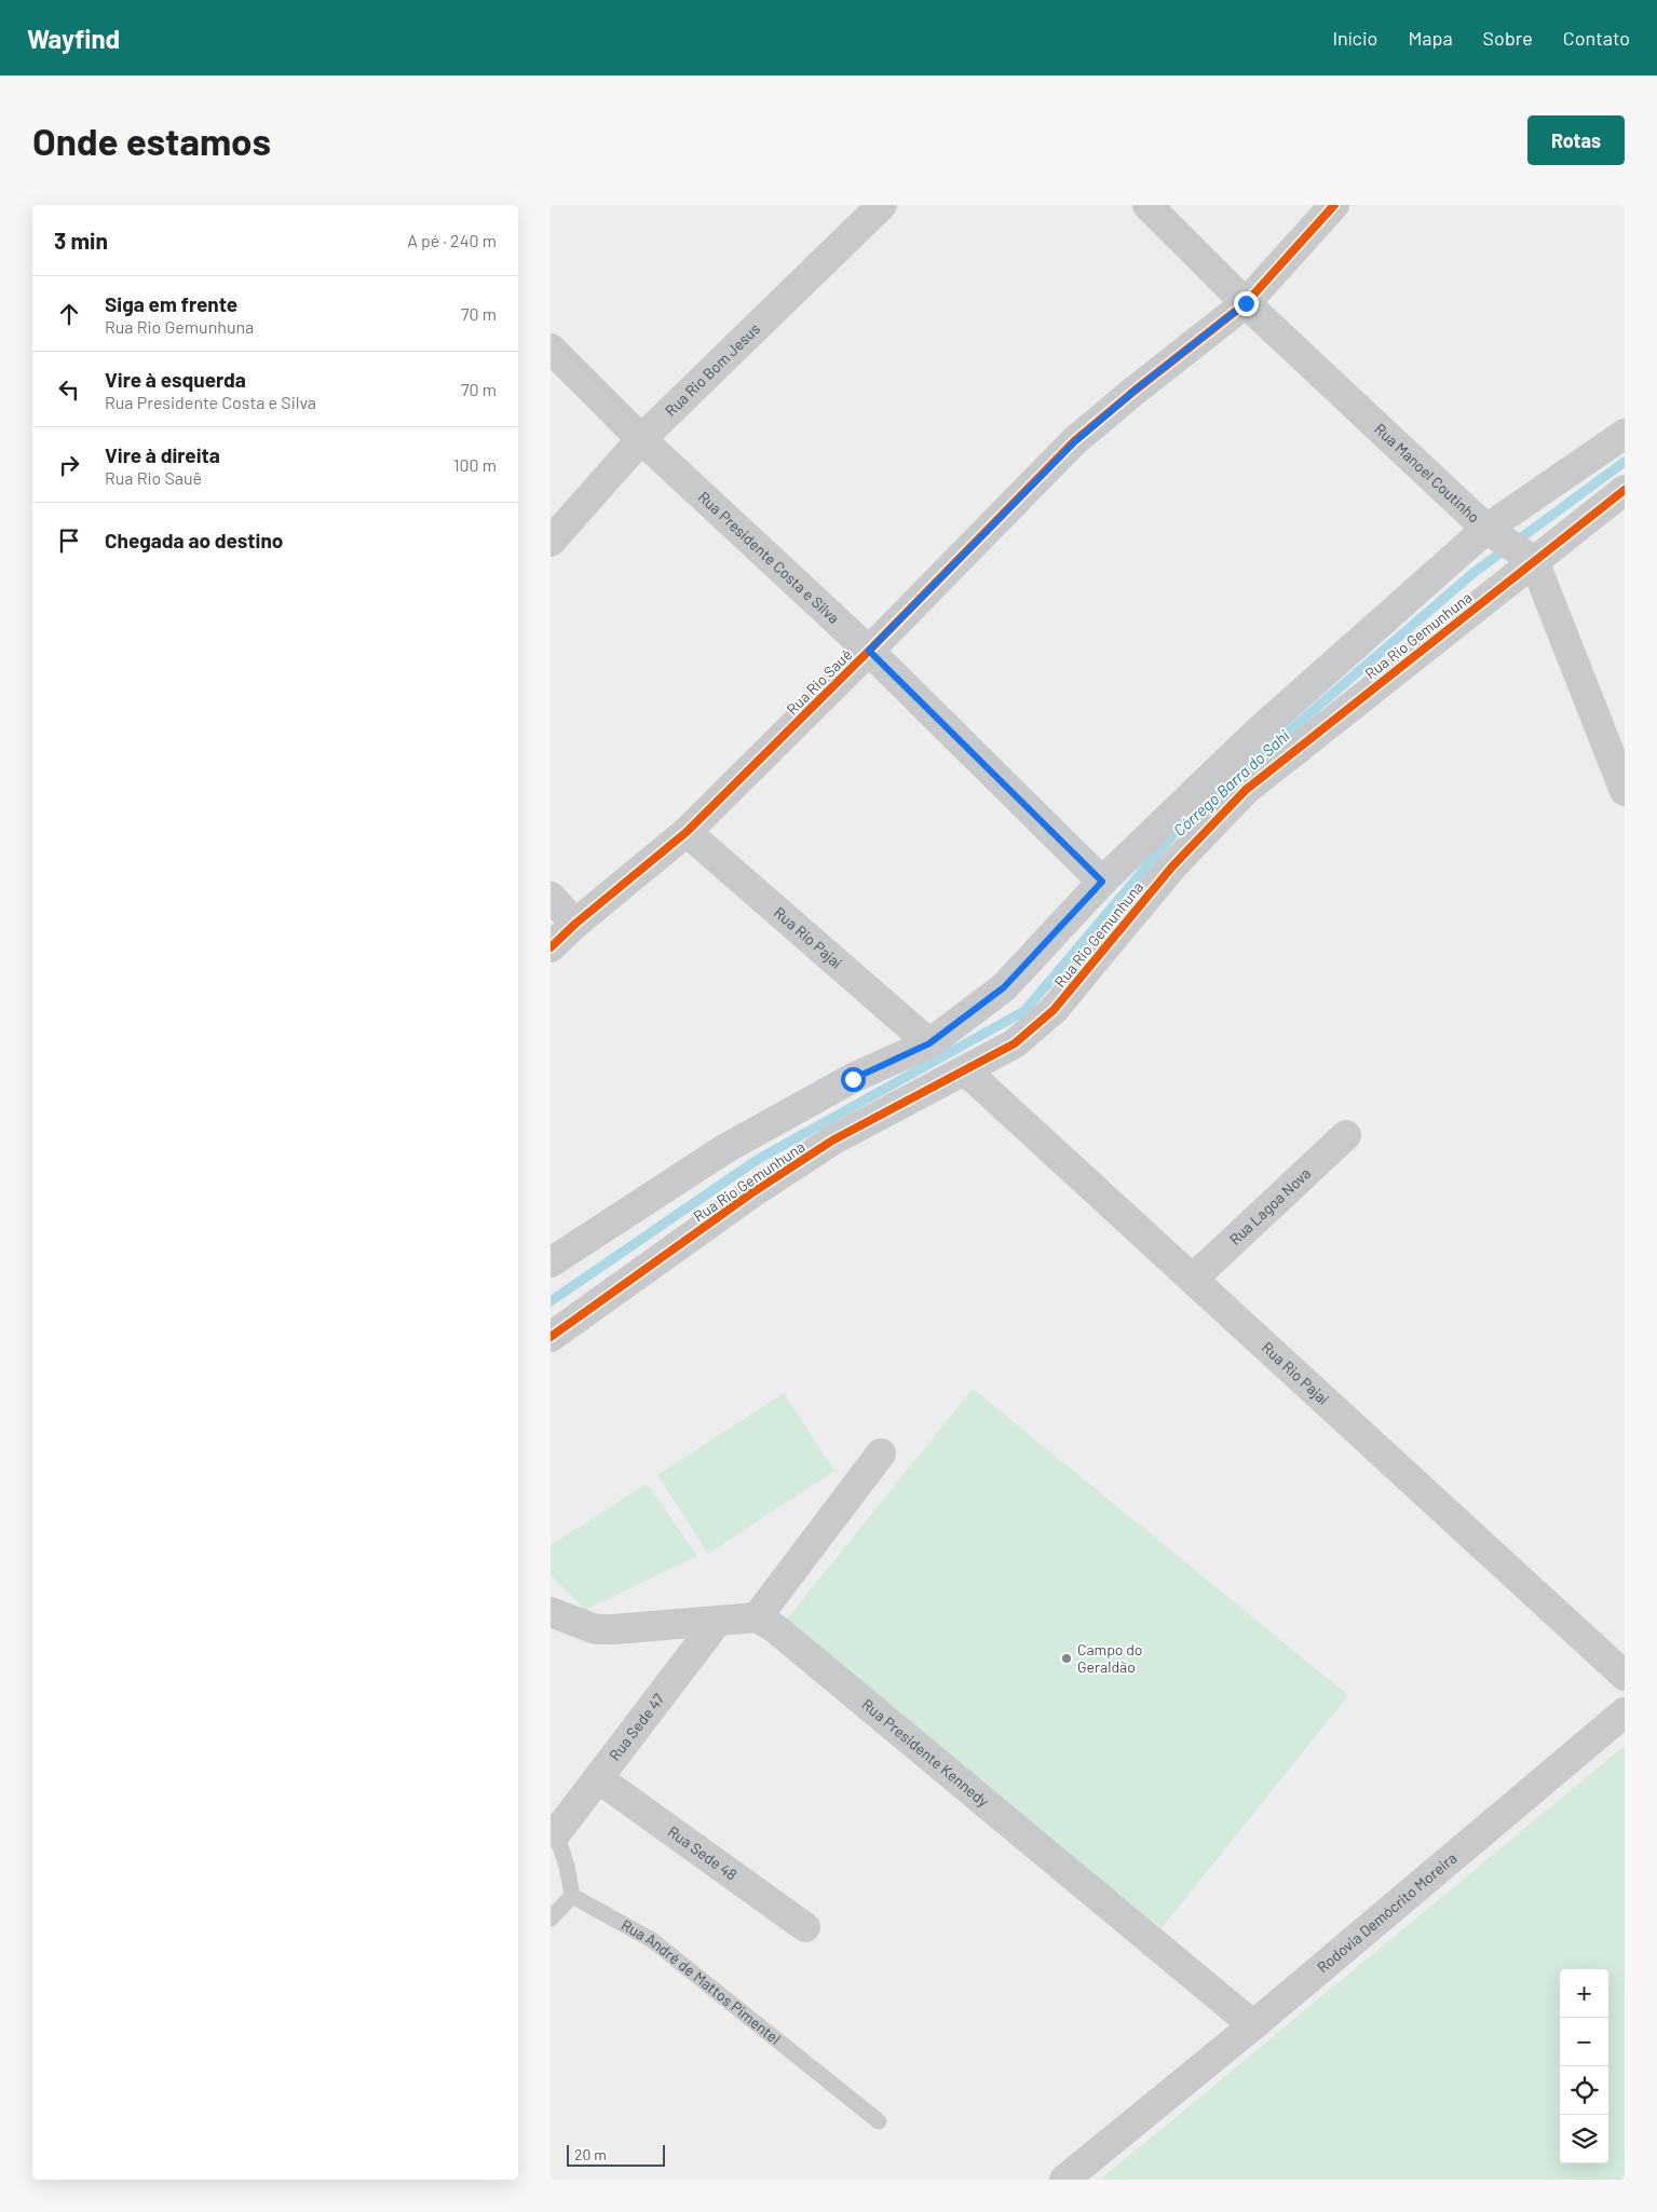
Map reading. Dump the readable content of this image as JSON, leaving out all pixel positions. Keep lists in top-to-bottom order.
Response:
{
  "streets": {
    "street": [
      "Rua Rio Bom Jesus",
      "Rua Manoel Coutinho",
      "Rua Presidente Costa e Silva",
      "Rua Rio Gemunhuna",
      "Rua Rio Sauê",
      "Rua Rio Pajaí",
      "Rua Lagoa Nova",
      "Rua Sede 47",
      "Rua Presidente Kennedy",
      "Rua Sede 48",
      "Rodovia Demócrito Moreira"
    ],
    "lane": ["Rua André de Mattos Pimentel"]
  },
  "crossings": [
    ["Rua Rio Bom Jesus", "Rua Presidente Costa e Silva"],
    ["Rua Manoel Coutinho", "Rua Rio Gemunhuna"],
    ["Rua Manoel Coutinho", "Rua Rio Sauê"],
    ["Rua Presidente Costa e Silva", "Rua Rio Gemunhuna"],
    ["Rua Presidente Costa e Silva", "Rua Rio Sauê"],
    ["Rua Rio Gemunhuna", "Rua Rio Pajaí"],
    ["Rua Rio Sauê", "Rua Rio Pajaí"],
    ["Rua Rio Pajaí", "Rua Lagoa Nova"],
    ["Rua Sede 47", "Rua Sede 48"],
    ["Rua Presidente Kennedy", "Rodovia Demócrito Moreira"]
  ],
  "water": ["Córrego Barra do Sahi"],
  "places": ["Campo do Geraldão"],
  "scale_bar": "20 m",
  "page": {
    "header": "Wayfind",
    "nav": [
      "Início",
      "Mapa",
      "Sobre",
      "Contato"
    ],
    "buttons": "Rotas",
    "title": "Onde estamos",
    "heading": ["3 min", "A pé · 240 m"],
    "list": [
      ["Siga em frente", "Rua Rio Gemunhuna", "70 m"],
      ["Vire à esquerda", "Rua Presidente Costa e Silva", "70 m"],
      ["Vire à direita", "Rua Rio Sauê", "100 m"],
      "Chegada ao destino"
    ],
    "map_buttons": ["+", "−"],
    "scale": "20 m"
  }
}
